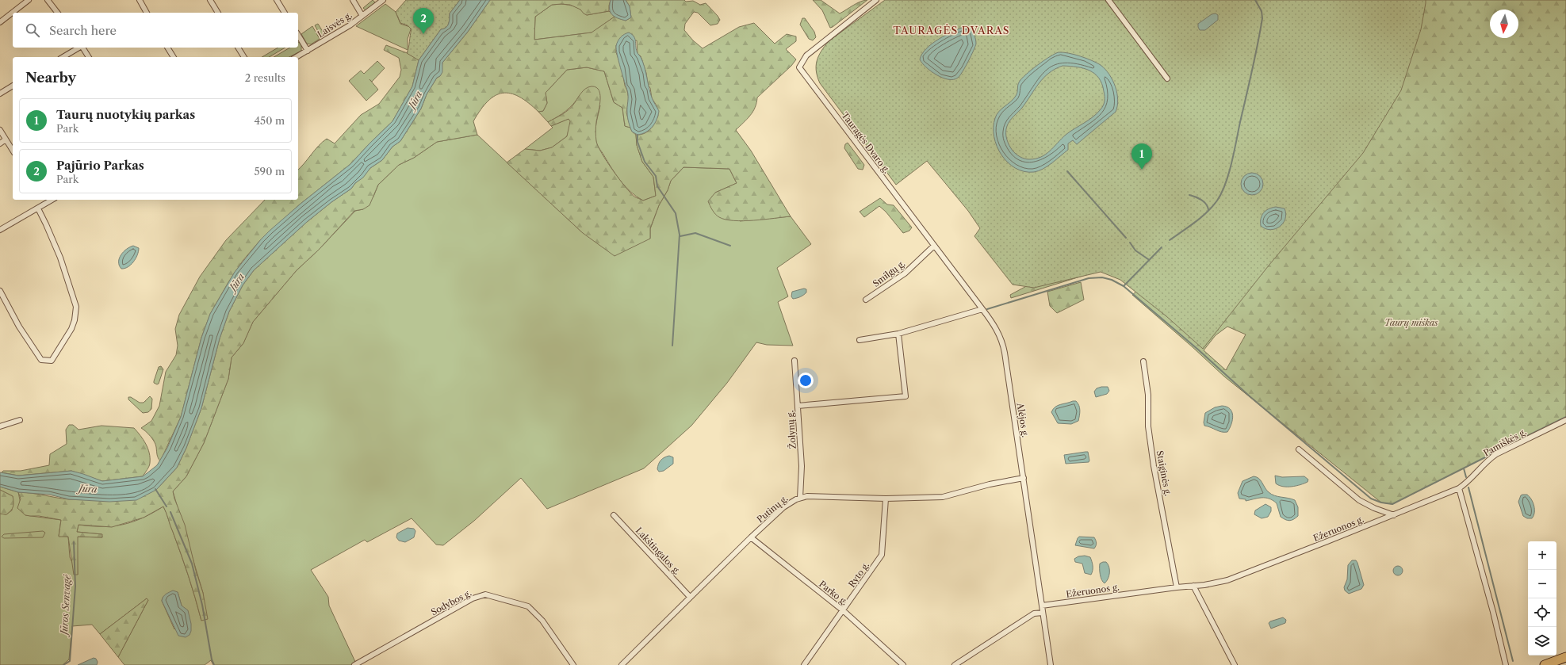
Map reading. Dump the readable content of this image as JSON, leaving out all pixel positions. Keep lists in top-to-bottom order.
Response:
{
  "streets": {
    "street": [
      "Laisvės g.",
      "Tauragės Dvaro g.",
      "Smilgų g.",
      "Alėjos g.",
      "Žolynų g.",
      "Pamiškės g.",
      "Staiginės g.",
      "Putinų g.",
      "Ežeruonos g.",
      "Lakštingalos g.",
      "Ryto g.",
      "Parko g.",
      "Sodybos g."
    ]
  },
  "crossings": [
    ["Tauragės Dvaro g.", "Smilgų g."],
    ["Tauragės Dvaro g.", "Alėjos g."],
    ["Alėjos g.", "Putinų g."],
    ["Alėjos g.", "Ežeruonos g."],
    ["Žolynų g.", "Putinų g."],
    ["Pamiškės g.", "Ežeruonos g."],
    ["Staiginės g.", "Ežeruonos g."],
    ["Putinų g.", "Lakštingalos g."],
    ["Putinų g.", "Ryto g."],
    ["Putinų g.", "Parko g."],
    ["Ryto g.", "Parko g."]
  ],
  "districts": ["TAURAGĖS DVARAS"],
  "water": ["Jūra", "Jūros Senvagė"],
  "parks": ["Taurų miškas"],
  "north": "bottom",
  "page": {
    "pins": ["2", "1"],
    "search": "Search here",
    "heading": ["Nearby", "2 results"],
    "list": [
      {
        "mark": "1",
        "name": "Taurų nuotykių parkas",
        "note": "Park",
        "value": "450 m"
      },
      {
        "mark": "2",
        "name": "Pajūrio Parkas",
        "note": "Park",
        "value": "590 m"
      }
    ],
    "map_buttons": ["+", "−"]
  }
}
